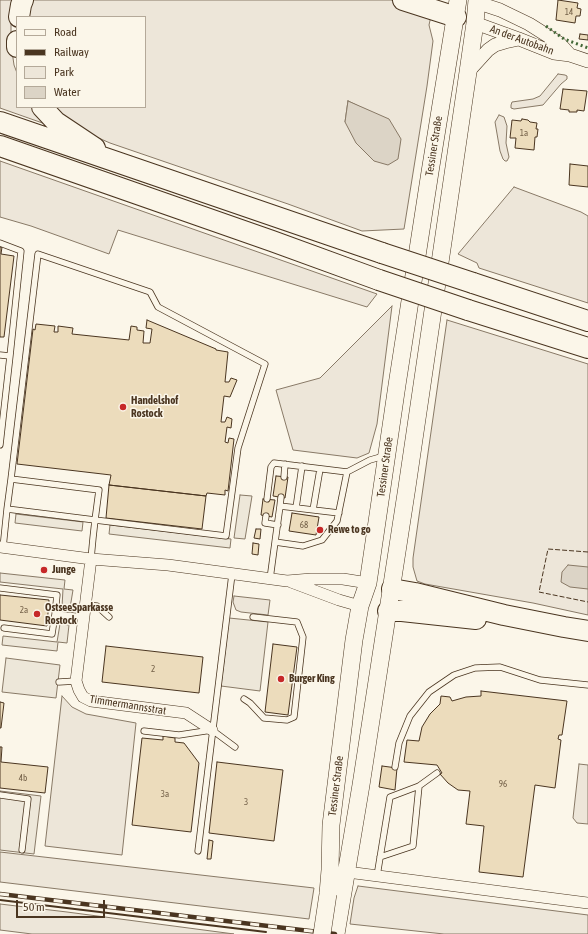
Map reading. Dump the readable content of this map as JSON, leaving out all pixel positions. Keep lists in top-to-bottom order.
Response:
{
  "streets": {
    "main road": ["Tessiner Straße"],
    "street": ["An der Autobahn", "Timmermannsstrat"]
  },
  "crossings": [
    ["An der Autobahn", "Tessiner Straße"]
  ],
  "places": [
    "Handelshof Rostock",
    "Rewe to go",
    "Junge",
    "OstseeSparkasse Rostock",
    "Burger King"
  ],
  "house_numbers": [
    "14",
    "1a",
    "68",
    "2a",
    "2",
    "4b",
    "96",
    "3a",
    "3"
  ],
  "legend": [
    "Road",
    "Railway",
    "Park",
    "Water"
  ],
  "scale_bar": "50 m"
}
